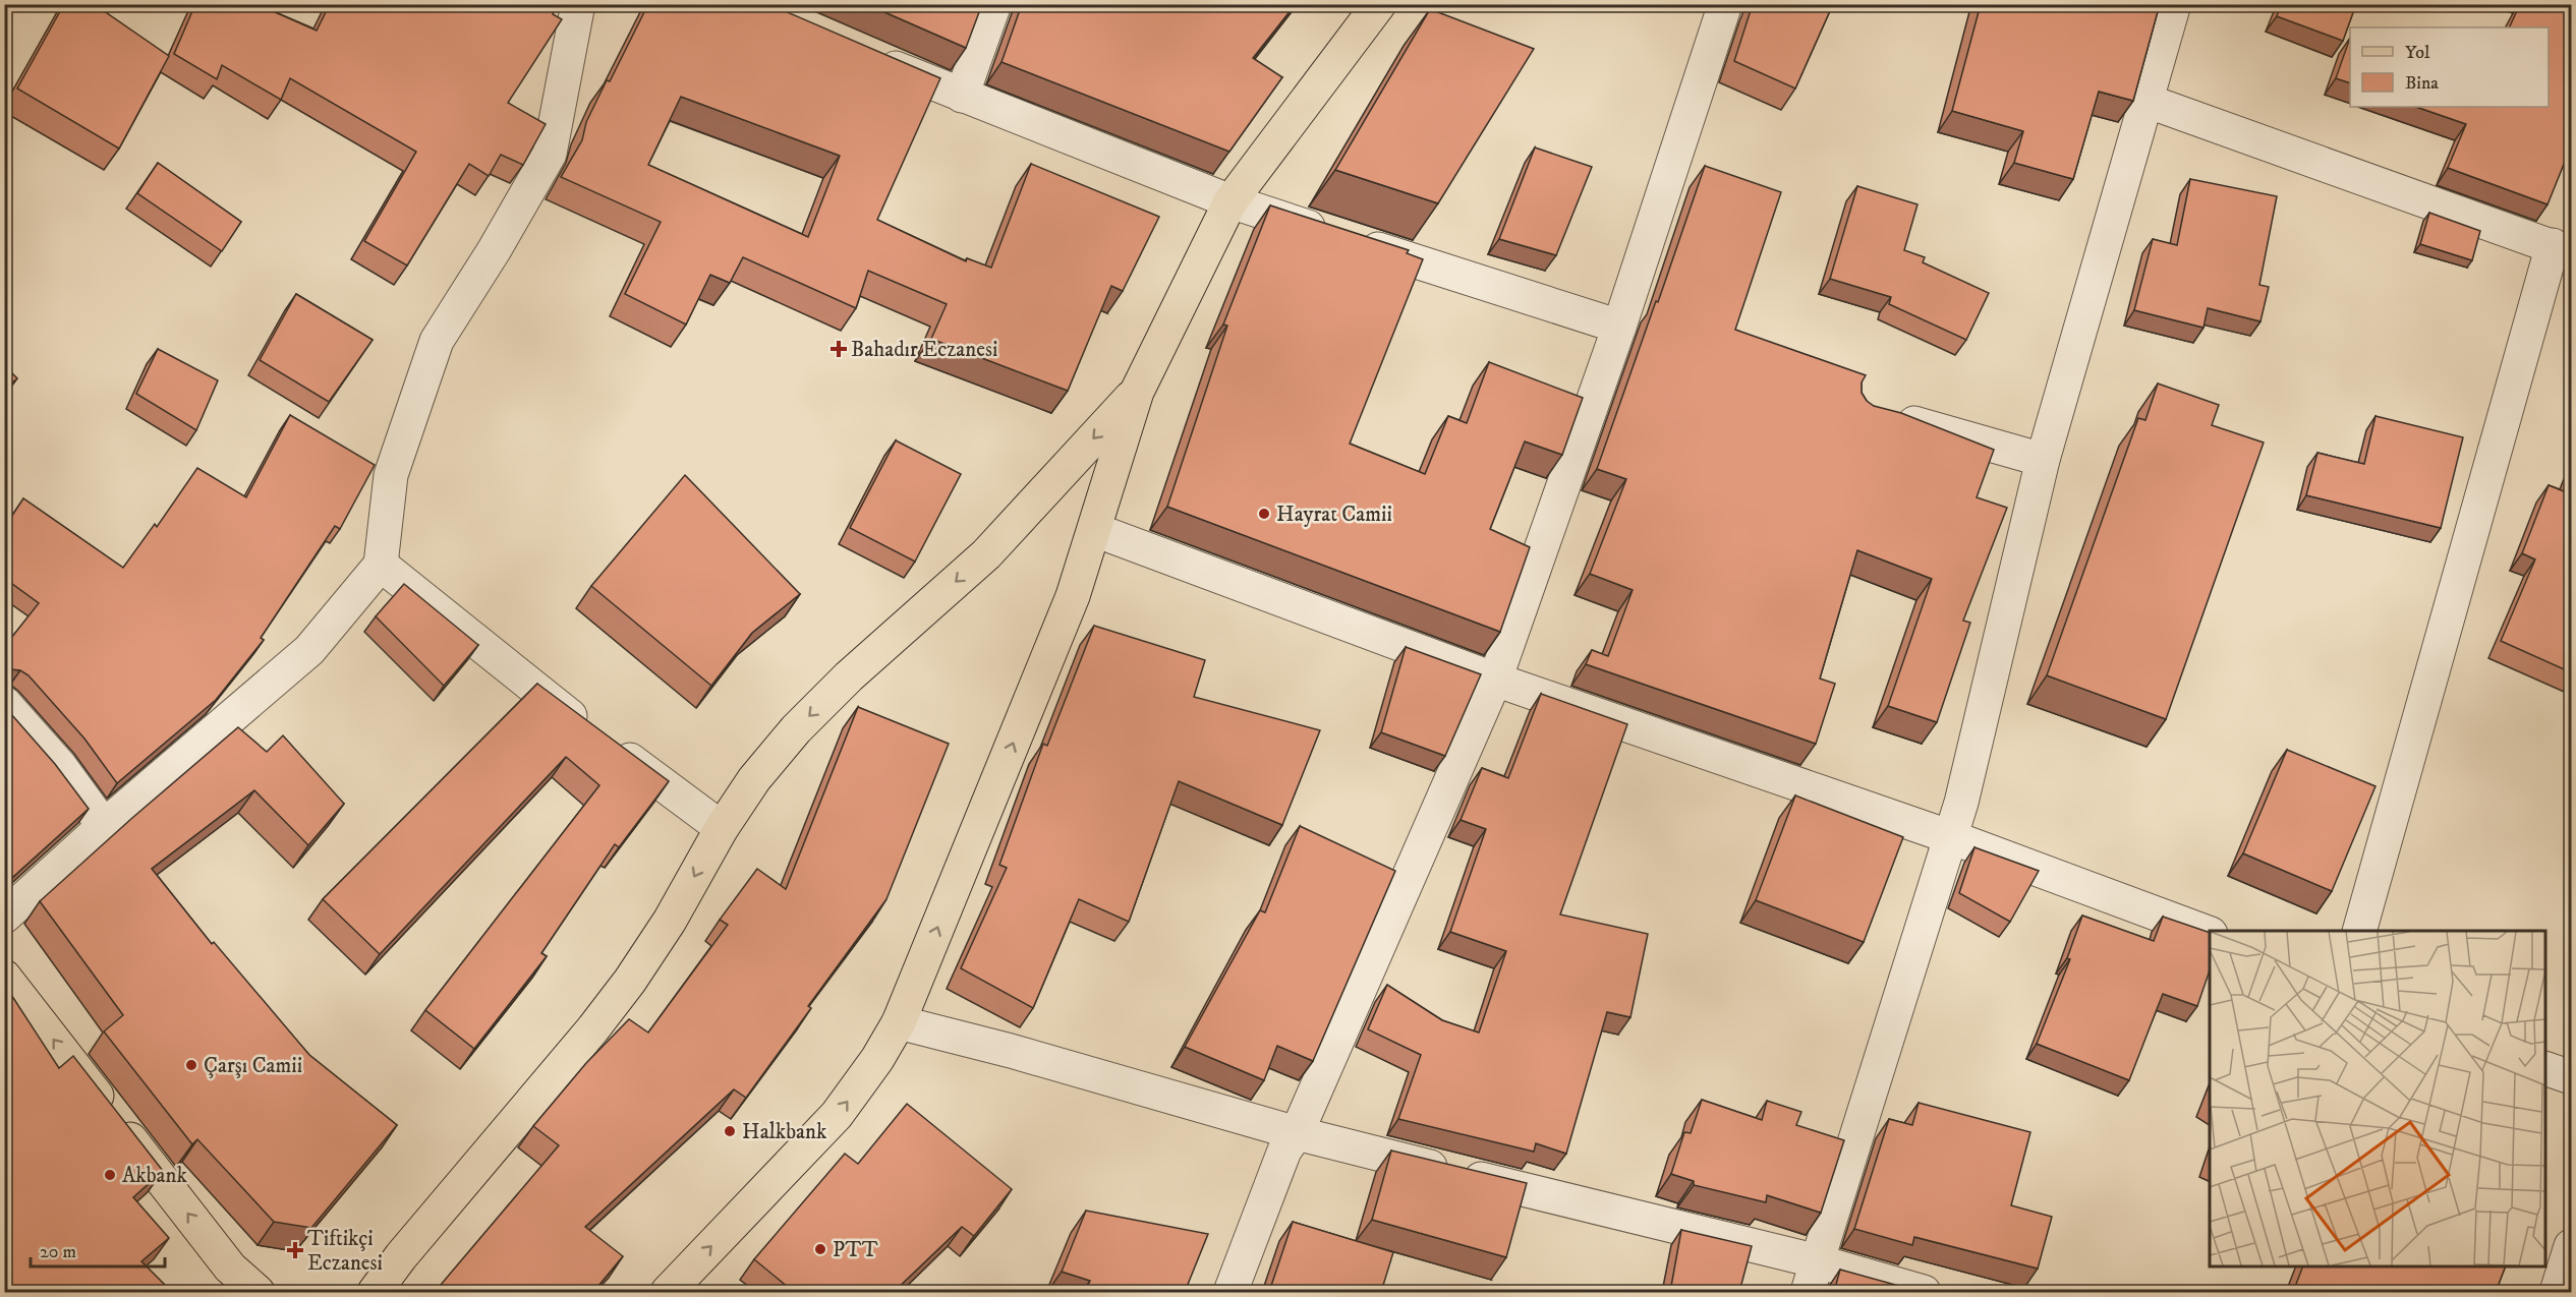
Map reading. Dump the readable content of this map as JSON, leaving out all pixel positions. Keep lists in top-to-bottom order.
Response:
{
  "places": {
    "health": ["Bahadır Eczanesi", "Tiftikçi Eczanesi"],
    "other": [
      "Hayrat Camii",
      "Çarşı Camii",
      "Halkbank",
      "Akbank",
      "PTT"
    ]
  },
  "legend": ["Yol", "Bina"],
  "scale_bar": "20 m"
}
